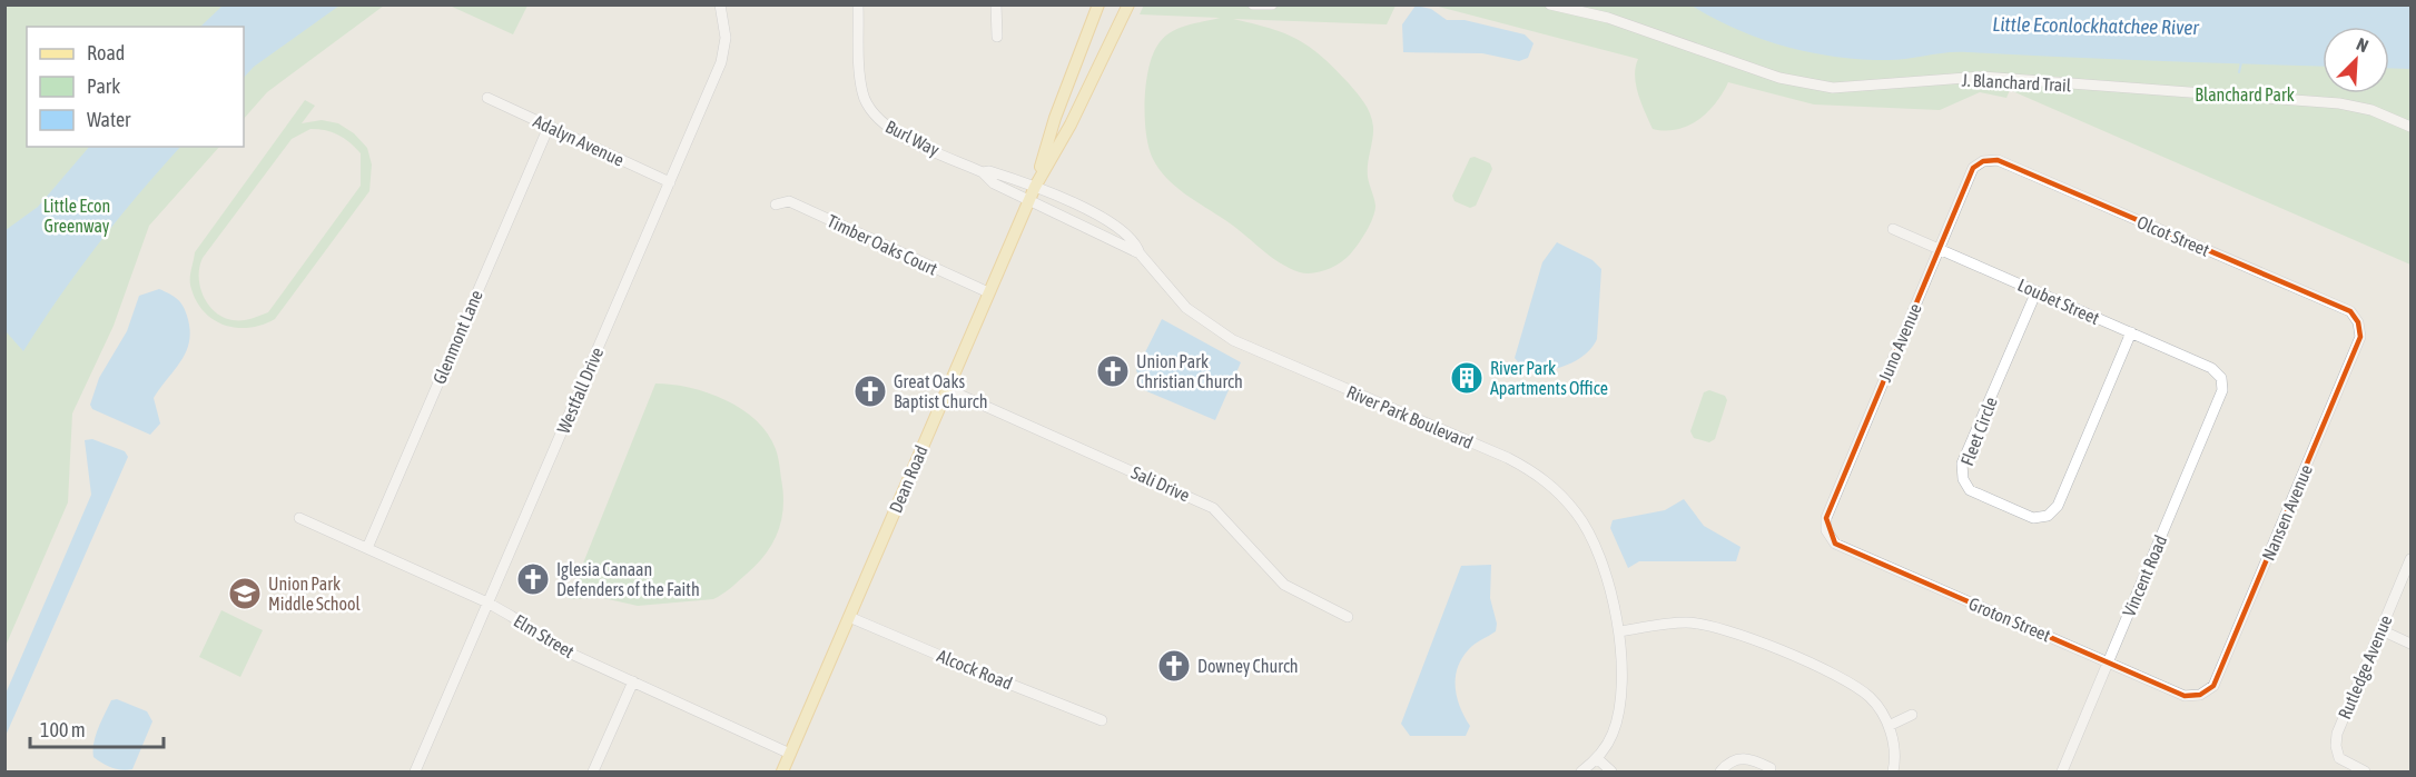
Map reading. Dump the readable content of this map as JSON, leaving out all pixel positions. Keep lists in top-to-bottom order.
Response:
{
  "streets": {
    "main road": ["Dean Road"],
    "street": [
      "J. Blanchard Trail",
      "Burl Way",
      "Adalyn Avenue",
      "Olcot Street",
      "Timber Oaks Court",
      "Loubet Street",
      "Glenmont Lane",
      "Juno Avenue",
      "Westfall Drive",
      "River Park Boulevard",
      "Fleet Circle",
      "Sali Drive",
      "Nansen Avenue",
      "Vincent Road",
      "Groton Street",
      "Elm Street",
      "Rutledge Avenue",
      "Alcock Road"
    ]
  },
  "crossings": [
    ["Burl Way", "River Park Boulevard"],
    ["Burl Way", "Dean Road"],
    ["Adalyn Avenue", "Glenmont Lane"],
    ["Adalyn Avenue", "Westfall Drive"],
    ["Olcot Street", "Juno Avenue"],
    ["Olcot Street", "Nansen Avenue"],
    ["Timber Oaks Court", "Dean Road"],
    ["Loubet Street", "Juno Avenue"],
    ["Loubet Street", "Fleet Circle"],
    ["Loubet Street", "Vincent Road"],
    ["Glenmont Lane", "Elm Street"],
    ["Juno Avenue", "Groton Street"],
    ["Westfall Drive", "Elm Street"],
    ["River Park Boulevard", "Dean Road"],
    ["Dean Road", "Sali Drive"],
    ["Dean Road", "Elm Street"],
    ["Dean Road", "Alcock Road"],
    ["Nansen Avenue", "Groton Street"],
    ["Vincent Road", "Groton Street"]
  ],
  "water": ["Little Econlockhatchee River"],
  "parks": ["Blanchard Park", "Little Econ Greenway"],
  "places": {
    "church": [
      "Union Park Christian Church",
      "Great Oaks Baptist Church",
      "Iglesia Canaan Defenders of the Faith",
      "Downey Church"
    ],
    "building": ["River Park Apartments Office"],
    "school or university": ["Union Park Middle School"]
  },
  "legend": ["Road", "Park", "Water"],
  "scale_bar": "100 m",
  "north": "top right"
}
